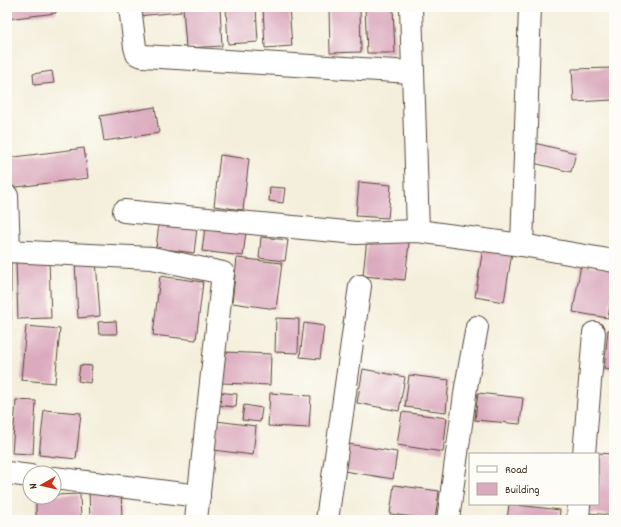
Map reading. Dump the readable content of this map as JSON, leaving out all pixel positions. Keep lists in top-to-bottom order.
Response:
{
  "legend": ["Road", "Building"],
  "north": "left"
}
